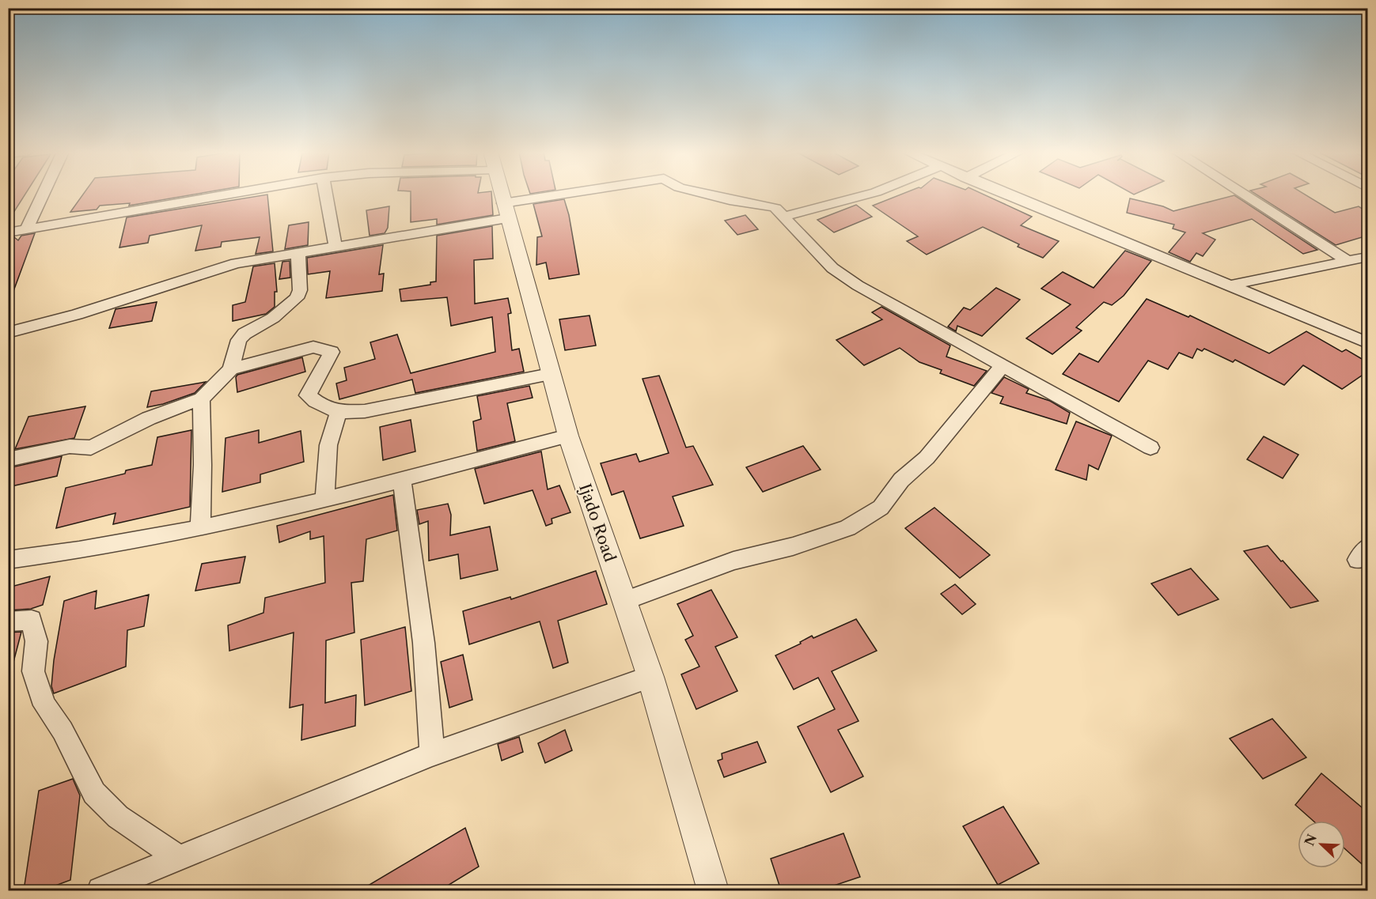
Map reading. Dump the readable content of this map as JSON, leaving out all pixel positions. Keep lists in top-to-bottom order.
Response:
{
  "streets": {
    "street": ["Ijado Road"]
  },
  "north": "top left"
}
